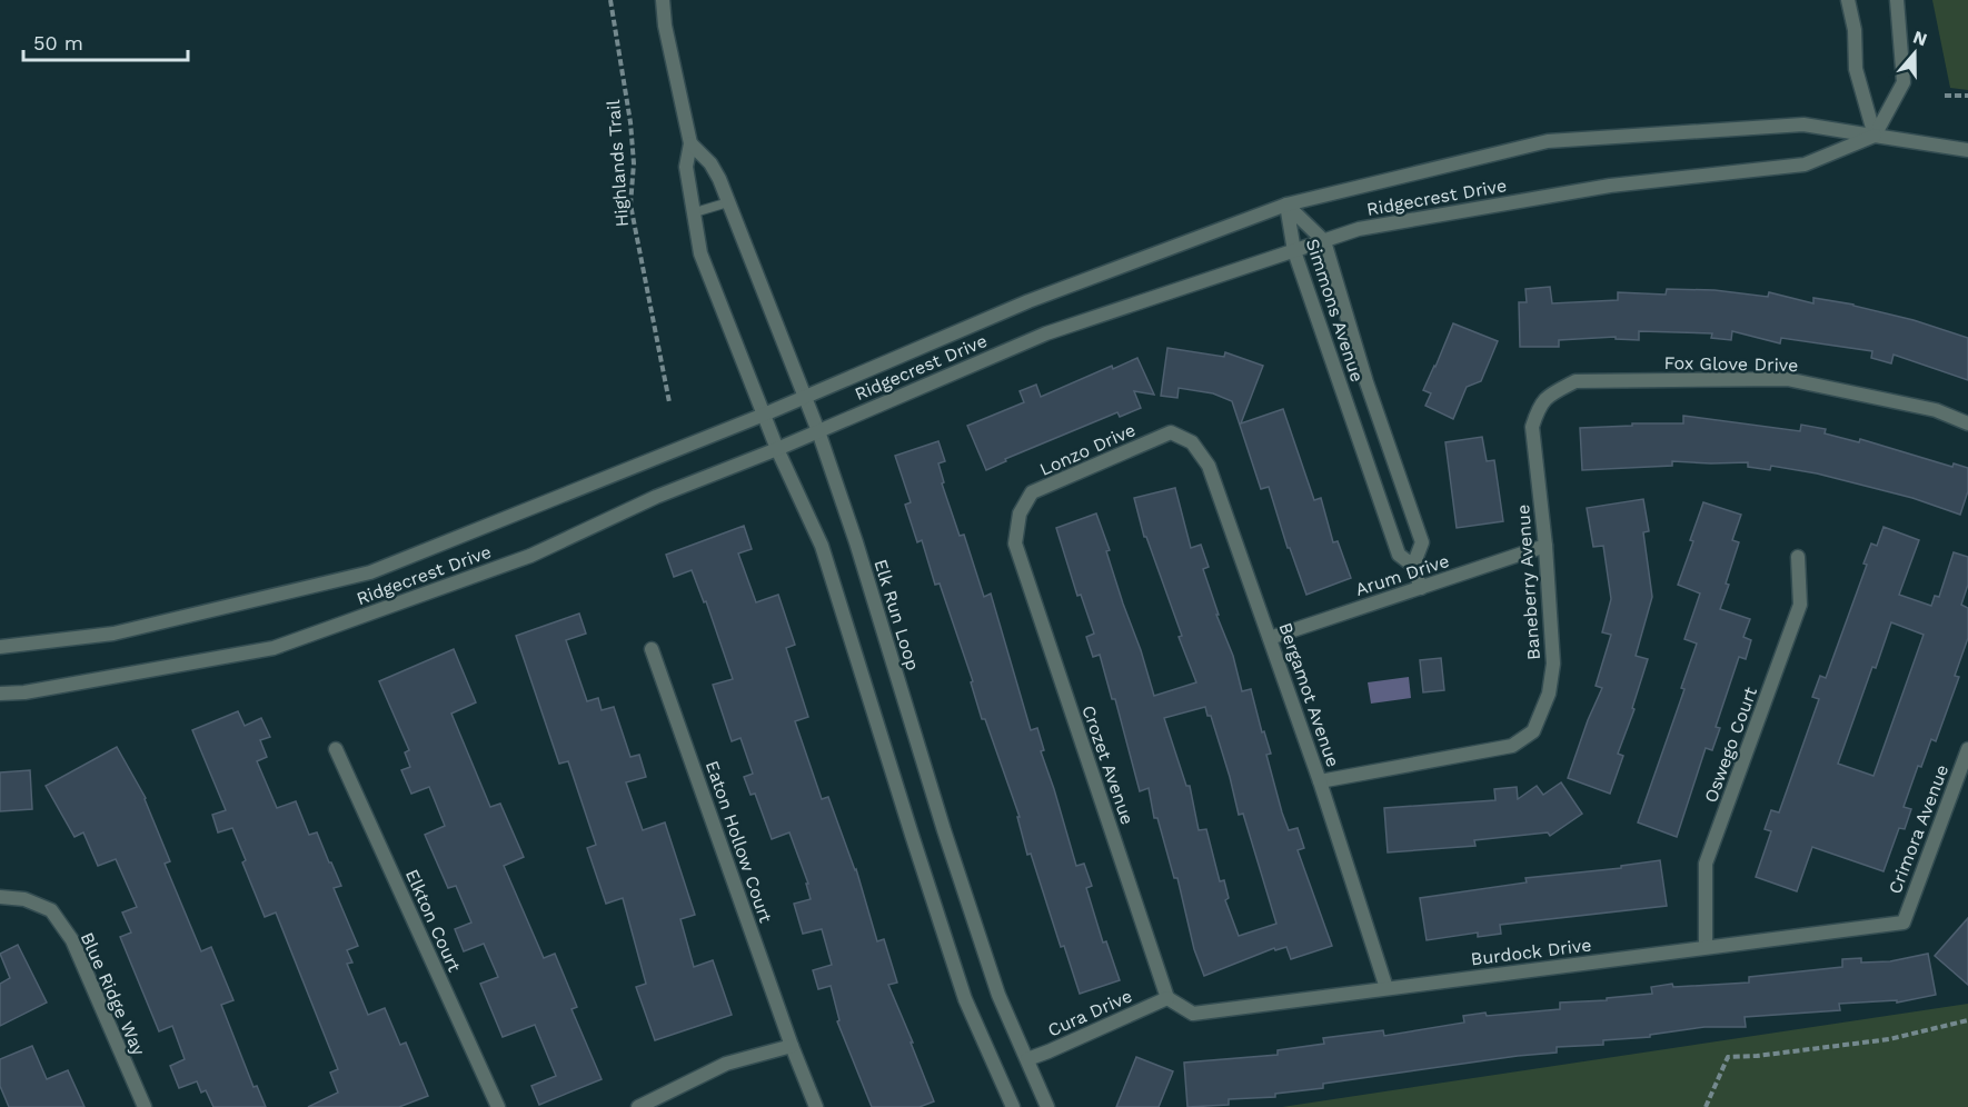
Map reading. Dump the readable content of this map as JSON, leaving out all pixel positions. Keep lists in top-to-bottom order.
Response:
{
  "streets": {
    "street": [
      "Ridgecrest Drive",
      "Simmons Avenue",
      "Fox Glove Drive",
      "Lonzo Drive",
      "Arum Drive",
      "Baneberry Avenue",
      "Elk Run Loop",
      "Bergamot Avenue",
      "Oswego Court",
      "Crozet Avenue",
      "Crimora Avenue",
      "Eaton Hollow Court",
      "Elkton Court",
      "Burdock Drive",
      "Blue Ridge Way",
      "Cura Drive"
    ],
    "path": ["Highlands Trail"]
  },
  "crossings": [
    ["Ridgecrest Drive", "Simmons Avenue"],
    ["Ridgecrest Drive", "Elk Run Loop"],
    ["Simmons Avenue", "Arum Drive"],
    ["Fox Glove Drive", "Baneberry Avenue"],
    ["Lonzo Drive", "Bergamot Avenue"],
    ["Lonzo Drive", "Crozet Avenue"],
    ["Arum Drive", "Baneberry Avenue"],
    ["Arum Drive", "Bergamot Avenue"],
    ["Baneberry Avenue", "Bergamot Avenue"],
    ["Elk Run Loop", "Cura Drive"],
    ["Bergamot Avenue", "Burdock Drive"],
    ["Oswego Court", "Burdock Drive"],
    ["Crozet Avenue", "Burdock Drive"],
    ["Crozet Avenue", "Cura Drive"],
    ["Crimora Avenue", "Burdock Drive"],
    ["Burdock Drive", "Cura Drive"]
  ],
  "scale_bar": "50 m",
  "north": "top"
}
